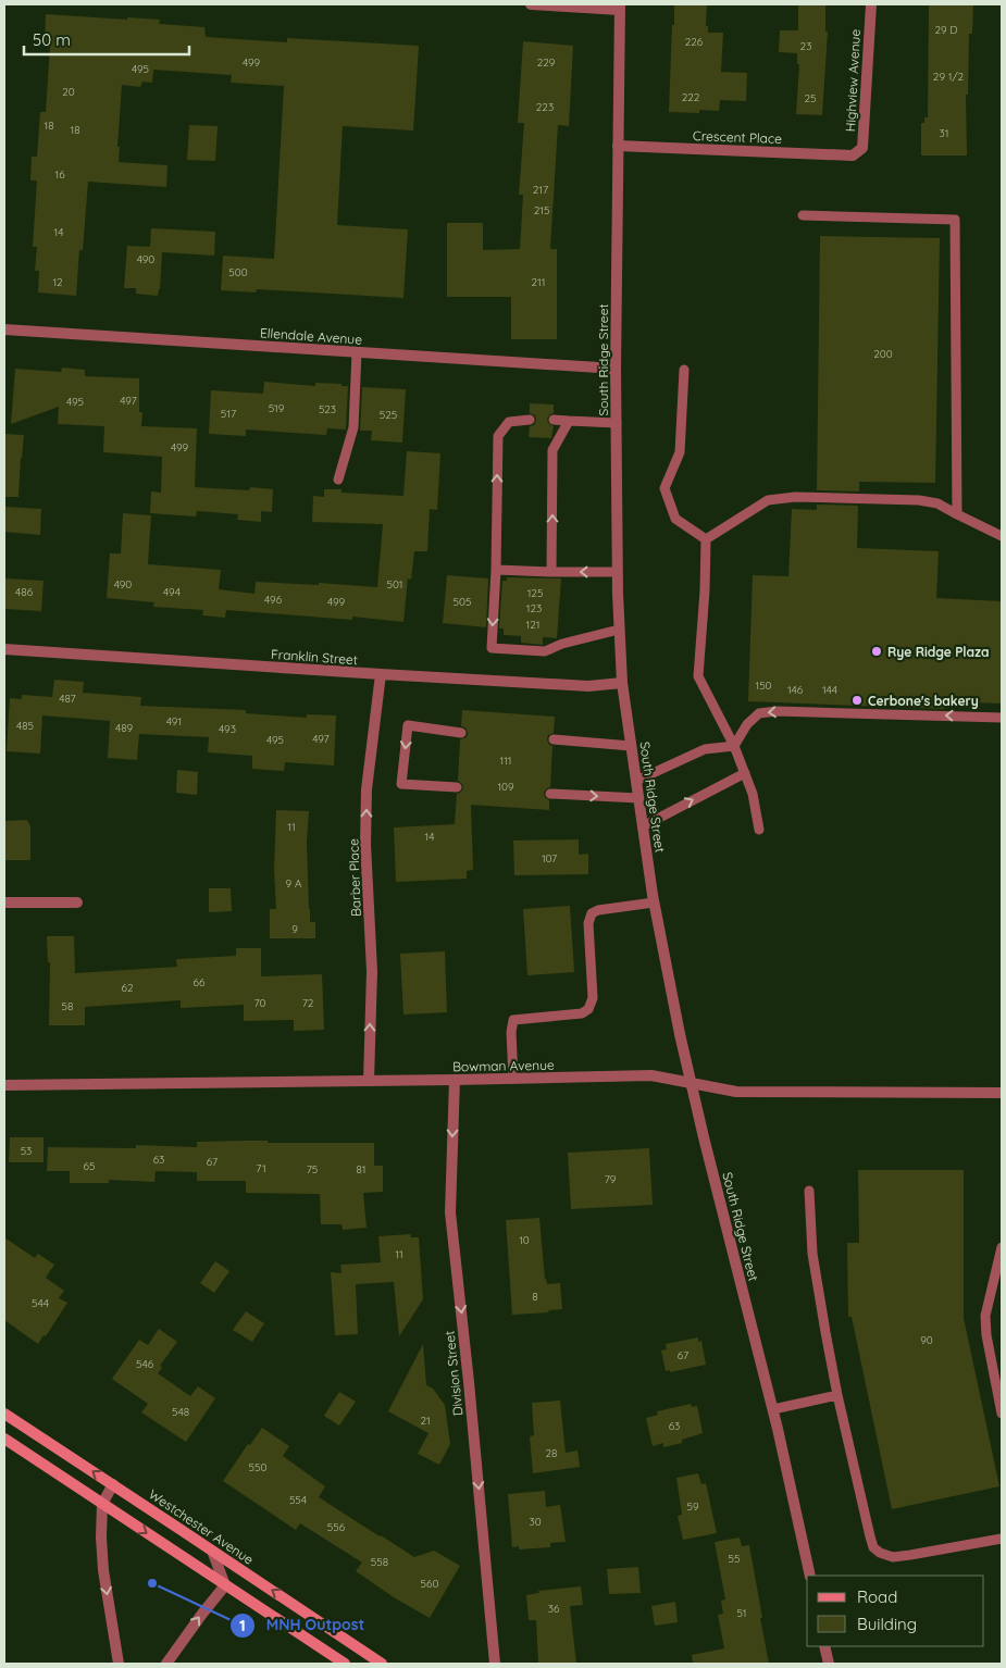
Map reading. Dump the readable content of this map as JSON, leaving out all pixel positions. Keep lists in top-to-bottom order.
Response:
{
  "streets": {
    "main road": ["Westchester Avenue"],
    "street": [
      "Highview Avenue",
      "Crescent Place",
      "Ellendale Avenue",
      "South Ridge Street",
      "Franklin Street",
      "Barber Place",
      "Bowman Avenue",
      "Division Street"
    ]
  },
  "crossings": [
    ["Highview Avenue", "Crescent Place"],
    ["Crescent Place", "South Ridge Street"],
    ["Ellendale Avenue", "South Ridge Street"],
    ["South Ridge Street", "Franklin Street"],
    ["South Ridge Street", "Bowman Avenue"],
    ["Franklin Street", "Barber Place"],
    ["Barber Place", "Bowman Avenue"],
    ["Bowman Avenue", "Division Street"]
  ],
  "one_way": ["Barber Place", "Division Street"],
  "places": ["Rye Ridge Plaza", "Cerbone's bakery", "MNH Outpost"],
  "house_numbers": [
    "29 D",
    "226",
    "23",
    "499",
    "229",
    "495",
    "29 1/2",
    "20",
    "222",
    "25",
    "223",
    "18",
    "18",
    "31",
    "16",
    "217",
    "215",
    "14",
    "490",
    "500",
    "12",
    "211",
    "200",
    "497",
    "495",
    "519",
    "523",
    "517",
    "525",
    "499",
    "490",
    "501",
    "486",
    "494",
    "125",
    "496",
    "499",
    "505",
    "123",
    "121",
    "150",
    "146",
    "144",
    "487",
    "491",
    "485",
    "489",
    "493",
    "497",
    "495",
    "111",
    "109",
    "11",
    "14",
    "107",
    "9 A",
    "9",
    "66",
    "62",
    "70",
    "72",
    "58",
    "53",
    "63",
    "67",
    "65",
    "71",
    "75",
    "81",
    "79",
    "10",
    "11",
    "8",
    "544",
    "90",
    "67",
    "546",
    "548",
    "21",
    "63",
    "28",
    "550",
    "554",
    "59",
    "30",
    "556",
    "55",
    "558",
    "560",
    "36",
    "51"
  ],
  "legend": ["Road", "Building"],
  "scale_bar": "50 m"
}
